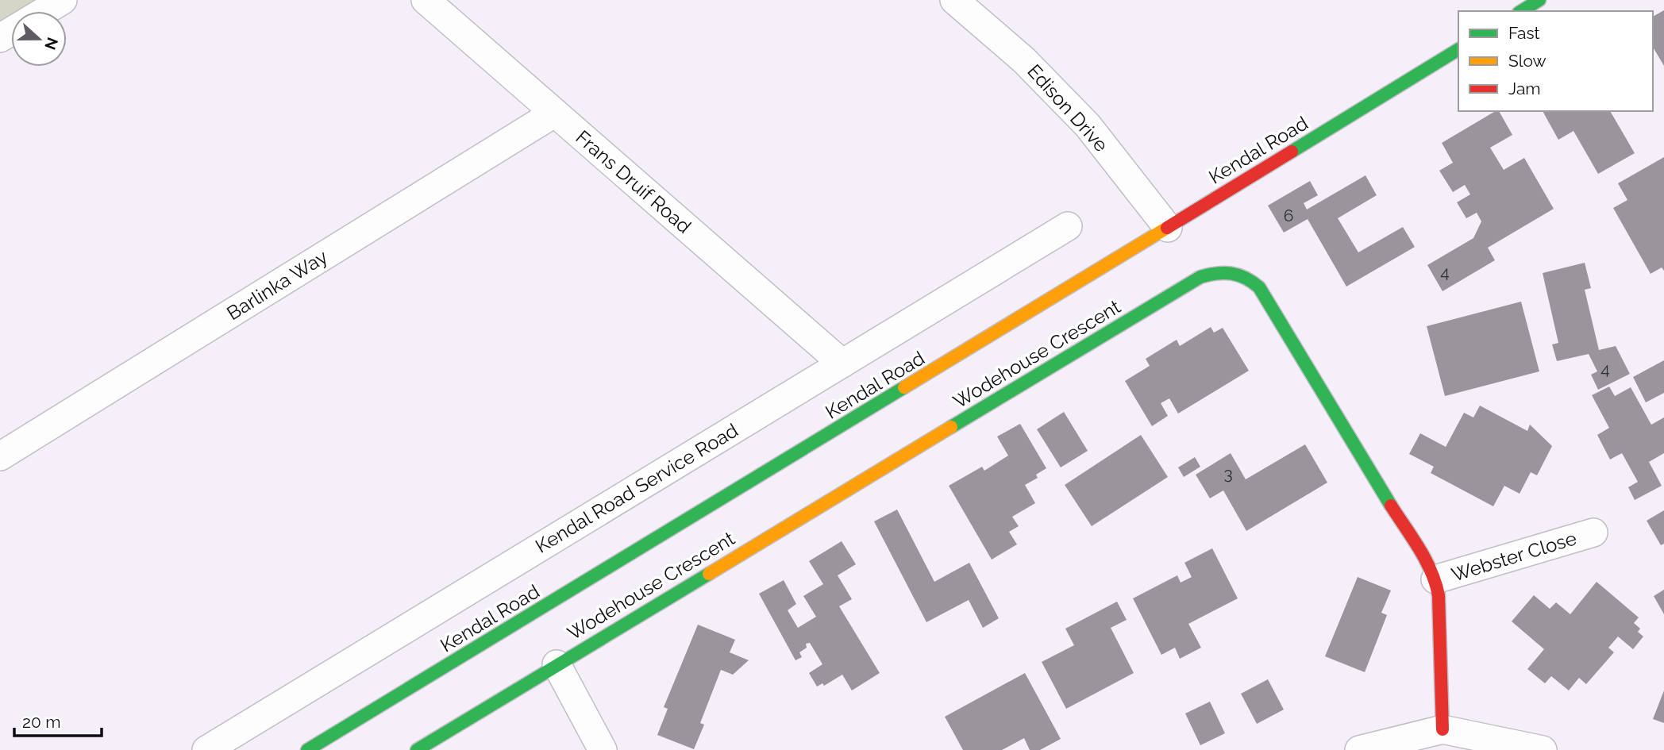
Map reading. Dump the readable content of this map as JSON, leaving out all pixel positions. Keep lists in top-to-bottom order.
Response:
{
  "streets": {
    "street": [
      "Edison Drive",
      "Kendal Road",
      "Frans Druif Road",
      "Barlinka Way",
      "Wodehouse Crescent",
      "Kendal Road Service Road",
      "Webster Close"
    ]
  },
  "crossings": [
    ["Edison Drive", "Kendal Road"],
    ["Frans Druif Road", "Barlinka Way"],
    ["Frans Druif Road", "Kendal Road Service Road"],
    ["Wodehouse Crescent", "Webster Close"]
  ],
  "house_numbers": [
    "6",
    "4",
    "4",
    "3"
  ],
  "legend": ["Fast", "Slow", "Jam"],
  "scale_bar": "20 m",
  "north": "right"
}
